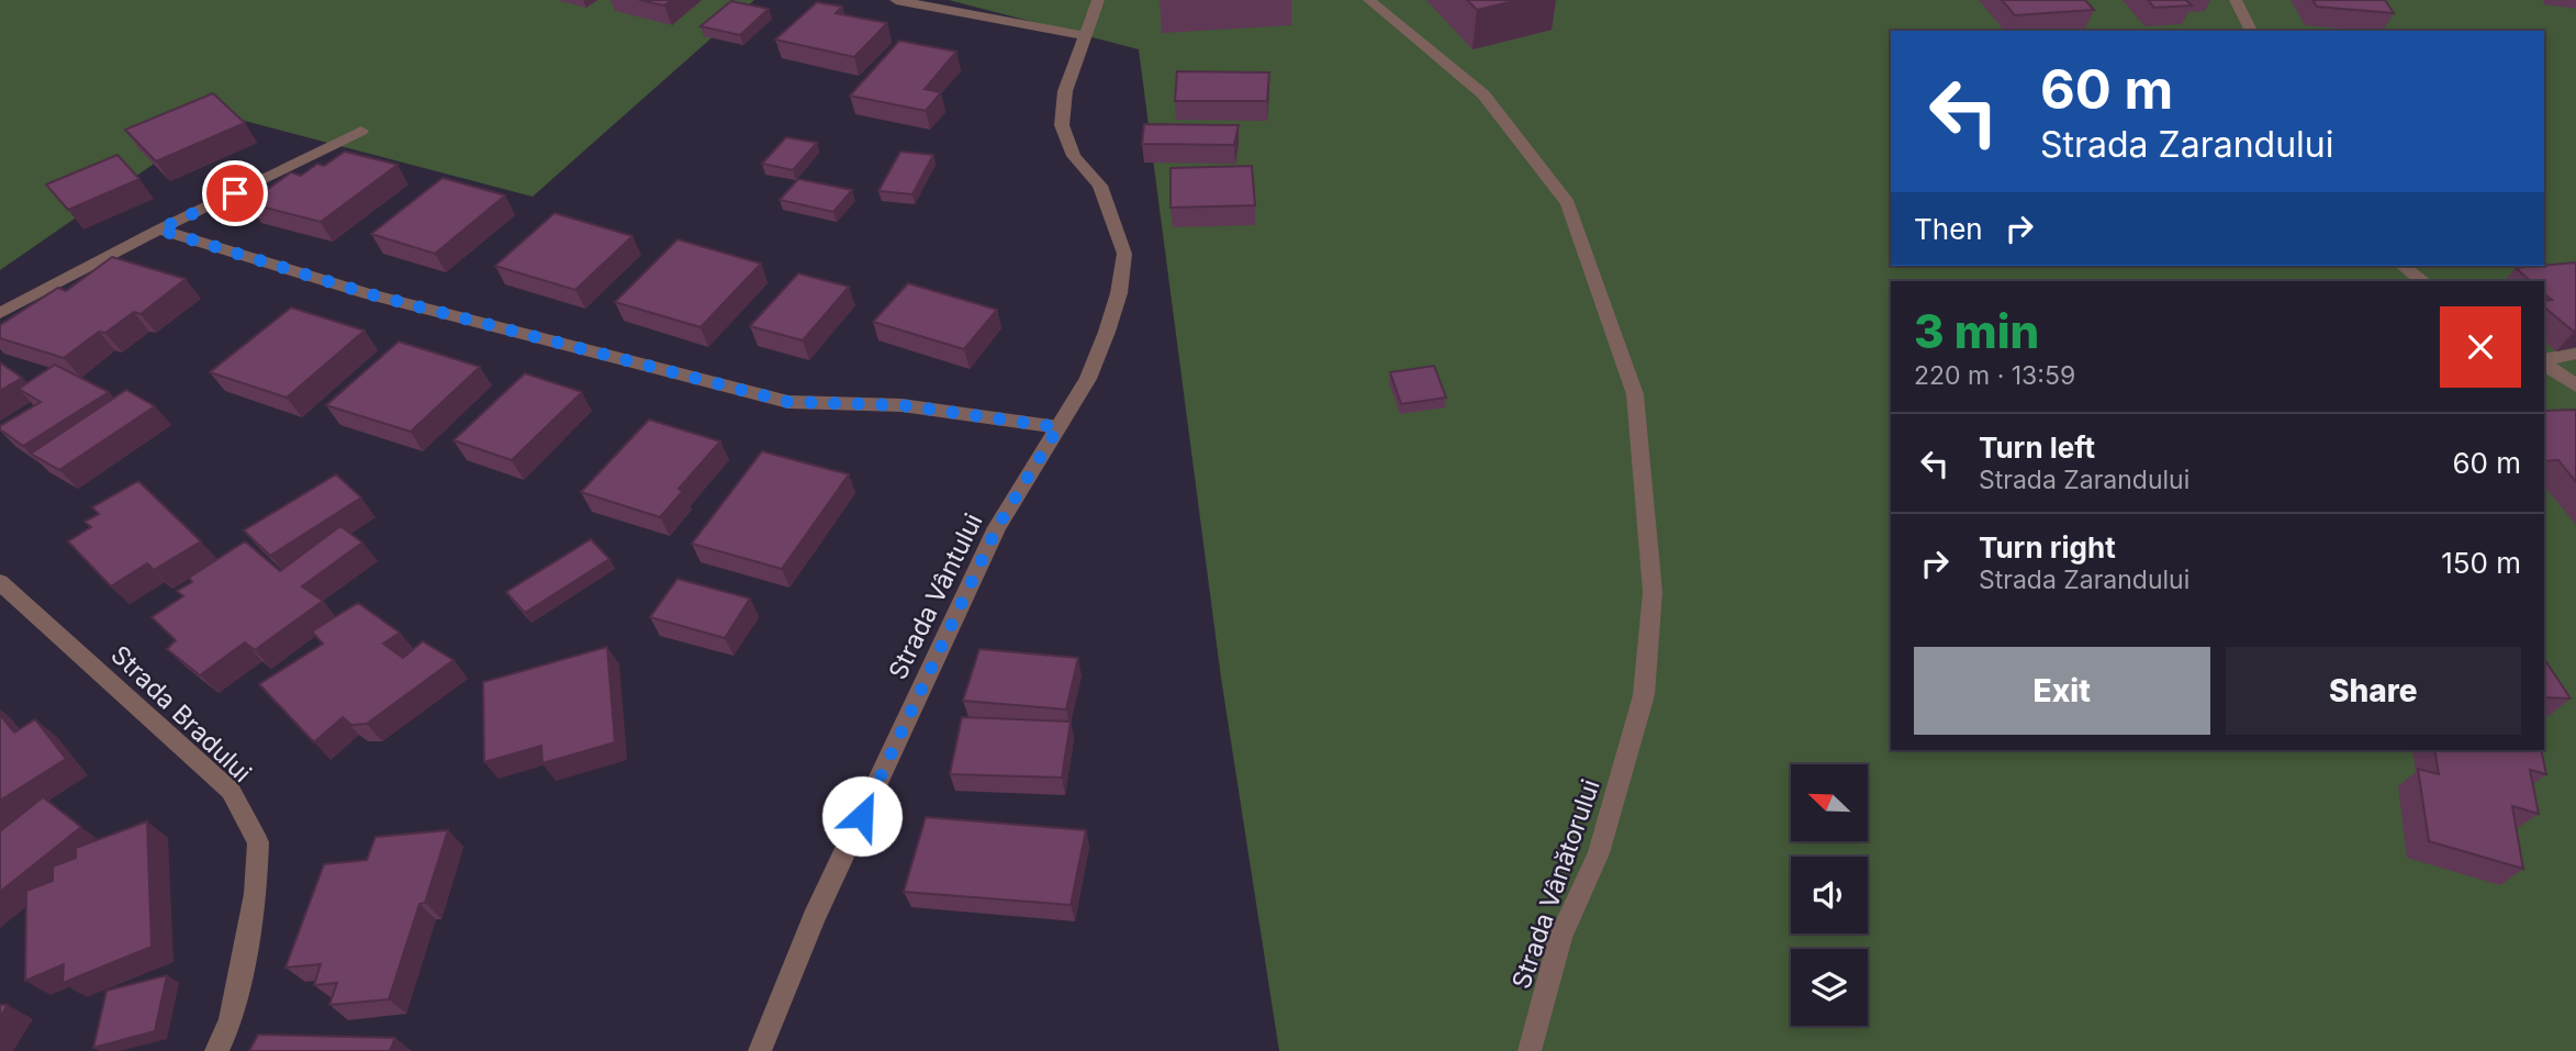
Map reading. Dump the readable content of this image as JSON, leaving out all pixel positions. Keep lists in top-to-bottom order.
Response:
{
  "streets": {
    "street": ["Strada Vântului", "Strada Bradului", "Strada Vânătorului"]
  },
  "north": "top left",
  "page": {
    "turn": ["60 m", "Strada Zarandului"],
    "then": "Then",
    "heading": ["3 min", "220 m · 13:59"],
    "list": [
      {
        "name": "Turn left",
        "note": "Strada Zarandului",
        "value": "60 m"
      },
      {
        "name": "Turn right",
        "note": "Strada Zarandului",
        "value": "150 m"
      }
    ],
    "buttons": ["Exit", "Share"]
  }
}
